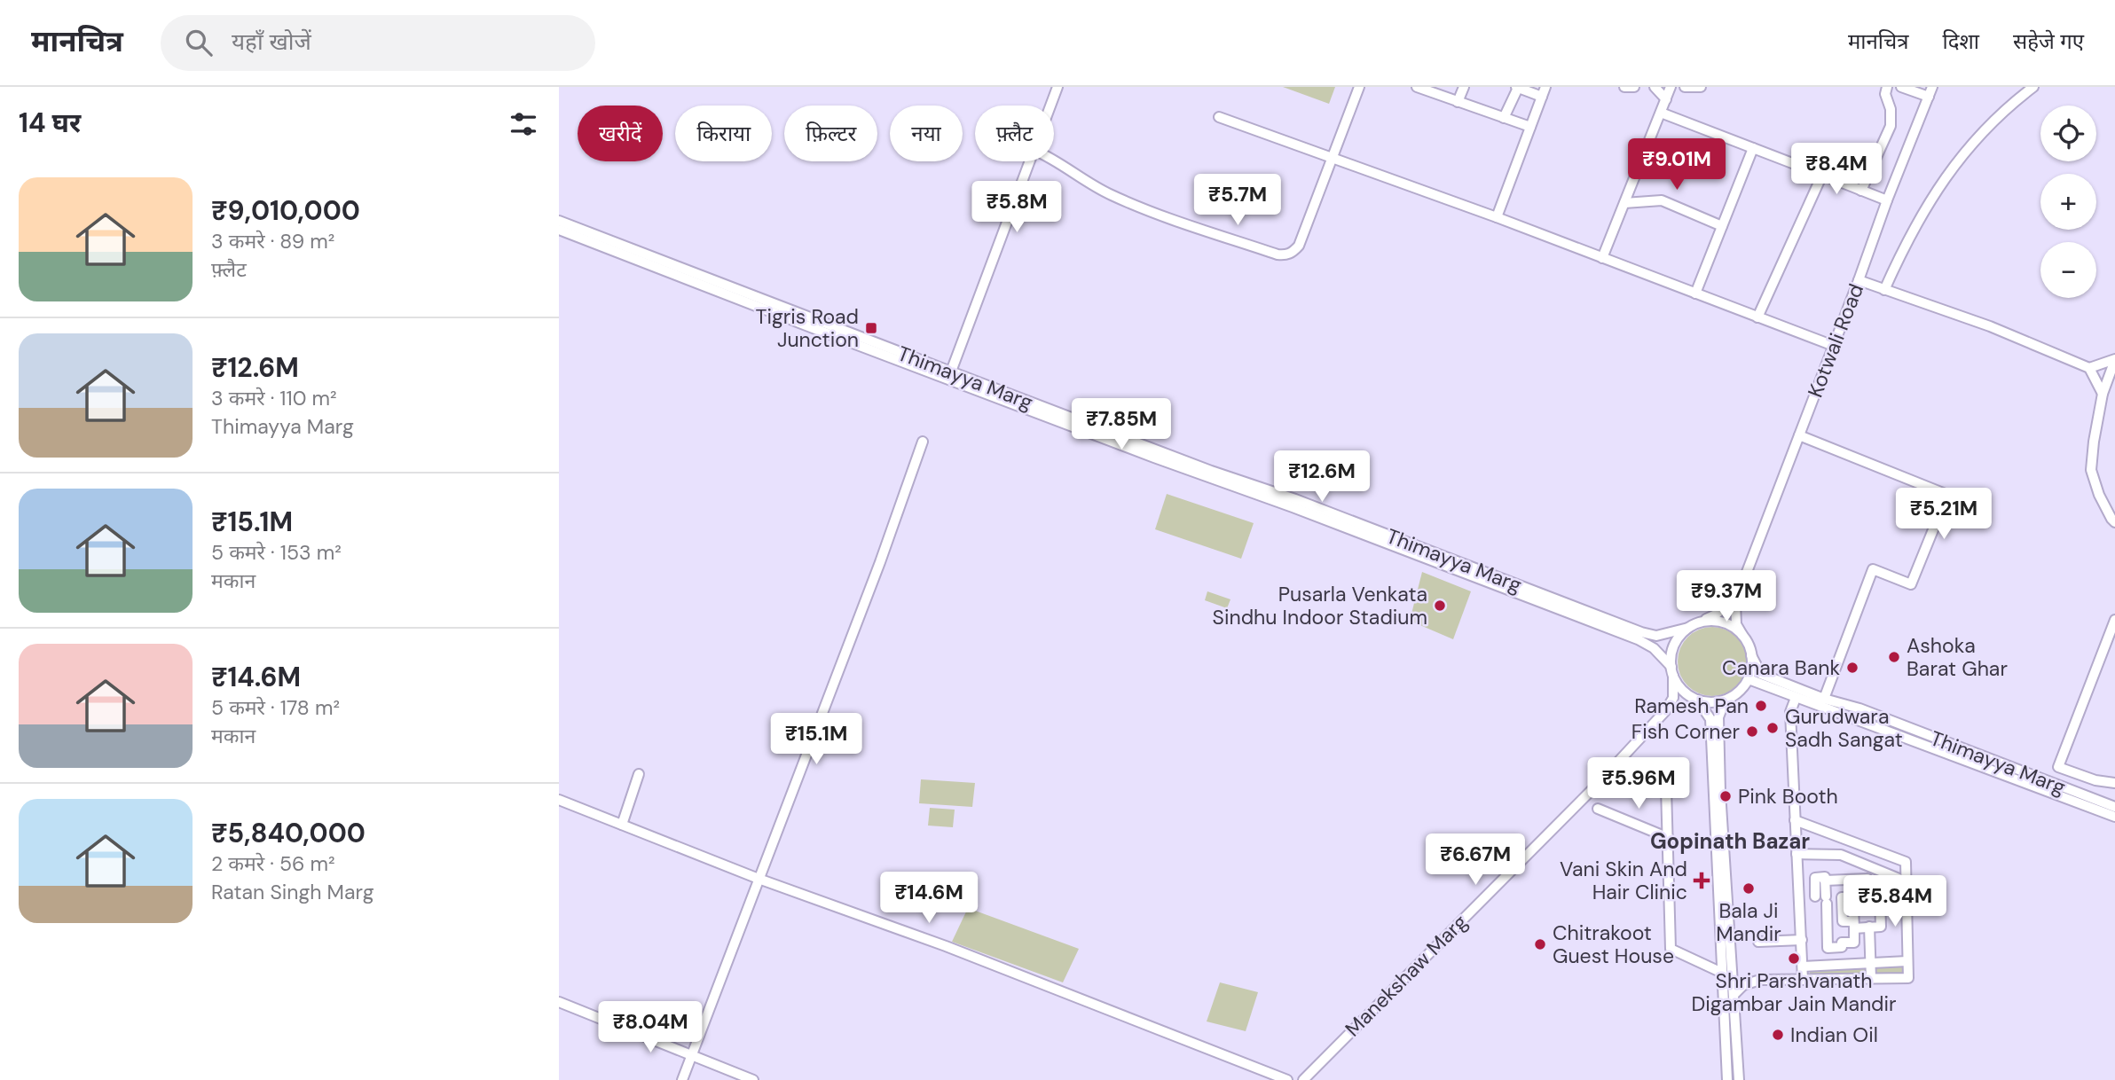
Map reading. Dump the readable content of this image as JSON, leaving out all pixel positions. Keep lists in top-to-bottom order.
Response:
{
  "streets": {
    "street": ["Kotwali Road", "Thimayya Marg", "Manekshaw Marg"]
  },
  "crossings": [
    ["Thimayya Marg", "Manekshaw Marg"]
  ],
  "districts": ["Gopinath Bazar"],
  "places": {
    "transit": ["Tigris Road Junction"],
    "other": [
      "Pusarla Venkata Sindhu Indoor Stadium",
      "Ashoka Barat Ghar",
      "Canara Bank",
      "Ramesh Pan",
      "Gurudwara Sadh Sangat",
      "Fish Corner",
      "Pink Booth",
      "Bala Ji Mandir",
      "Chitrakoot Guest House",
      "Shri Parshvanath Digambar Jain Mandir",
      "Indian Oil"
    ],
    "health": ["Vani Skin And Hair Clinic"]
  },
  "page": {
    "header": "मानचित्र",
    "search": "यहाँ खोजें",
    "nav": ["मानचित्र", "दिशा", "सहेजे गए"],
    "heading": "14 घर",
    "map_buttons": ["+", "−"],
    "chip": [
      "खरीदें",
      "किराया",
      "फ़िल्टर",
      "नया",
      "फ़्लैट"
    ],
    "price": [
      "₹9.01M",
      "₹8.4M",
      "₹5.7M",
      "₹5.8M",
      "₹7.85M",
      "₹12.6M",
      "₹5.21M",
      "₹9.37M",
      "₹15.1M",
      "₹5.96M",
      "₹6.67M",
      "₹14.6M",
      "₹5.84M",
      "₹8.04M"
    ],
    "list": [
      {
        "name": "₹9,010,000",
        "note": "3 कमरे · 89 m² · फ़्लैट"
      },
      {
        "name": "₹12.6M",
        "note": "3 कमरे · 110 m² · Thimayya Marg"
      },
      {
        "name": "₹15.1M",
        "note": "5 कमरे · 153 m² · मकान"
      },
      {
        "name": "₹14.6M",
        "note": "5 कमरे · 178 m² · मकान"
      },
      {
        "name": "₹5,840,000",
        "note": "2 कमरे · 56 m² · Ratan Singh Marg"
      }
    ]
  }
}
